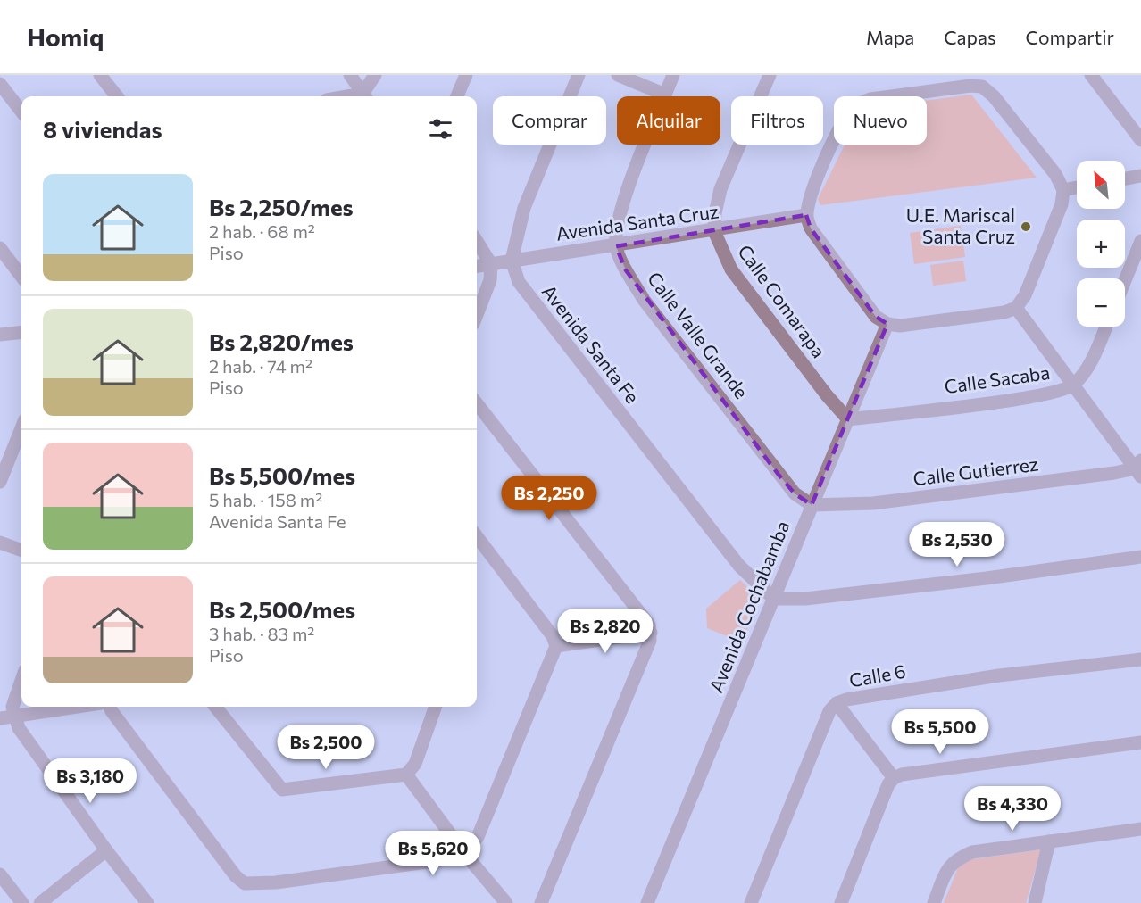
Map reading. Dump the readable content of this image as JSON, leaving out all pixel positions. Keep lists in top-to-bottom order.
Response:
{
  "streets": {
    "street": [
      "Avenida Santa Cruz",
      "Calle Comarapa",
      "Calle Valle Grande",
      "Avenida Santa Fe",
      "Calle Sacaba",
      "Calle Gutierrez",
      "Avenida Cochabamba",
      "Calle 6"
    ]
  },
  "crossings": [
    ["Avenida Santa Cruz", "Calle Comarapa"],
    ["Avenida Santa Cruz", "Calle Valle Grande"],
    ["Avenida Santa Cruz", "Avenida Santa Fe"],
    ["Calle Comarapa", "Calle Sacaba"],
    ["Calle Comarapa", "Avenida Cochabamba"],
    ["Calle Valle Grande", "Calle Gutierrez"],
    ["Calle Valle Grande", "Avenida Cochabamba"],
    ["Avenida Santa Fe", "Avenida Cochabamba"],
    ["Calle Sacaba", "Avenida Cochabamba"],
    ["Calle Gutierrez", "Avenida Cochabamba"]
  ],
  "places": ["U.E. Mariscal Santa Cruz"],
  "north": "top left",
  "page": {
    "header": "Homiq",
    "nav": ["Mapa", "Capas", "Compartir"],
    "chip": [
      "Comprar",
      "Alquilar",
      "Filtros",
      "Nuevo"
    ],
    "heading": "8 viviendas",
    "map_buttons": ["+", "−"],
    "list": [
      {
        "name": "Bs 2,250/mes",
        "note": "2 hab. · 68 m² · Piso"
      },
      {
        "name": "Bs 2,820/mes",
        "note": "2 hab. · 74 m² · Piso"
      },
      {
        "name": "Bs 5,500/mes",
        "note": "5 hab. · 158 m² · Avenida Santa Fe"
      },
      {
        "name": "Bs 2,500/mes",
        "note": "3 hab. · 83 m² · Piso"
      }
    ],
    "price": [
      "Bs 2,250",
      "Bs 2,530",
      "Bs 2,820",
      "Bs 5,500",
      "Bs 2,500",
      "Bs 3,180",
      "Bs 4,330",
      "Bs 5,620"
    ]
  }
}
